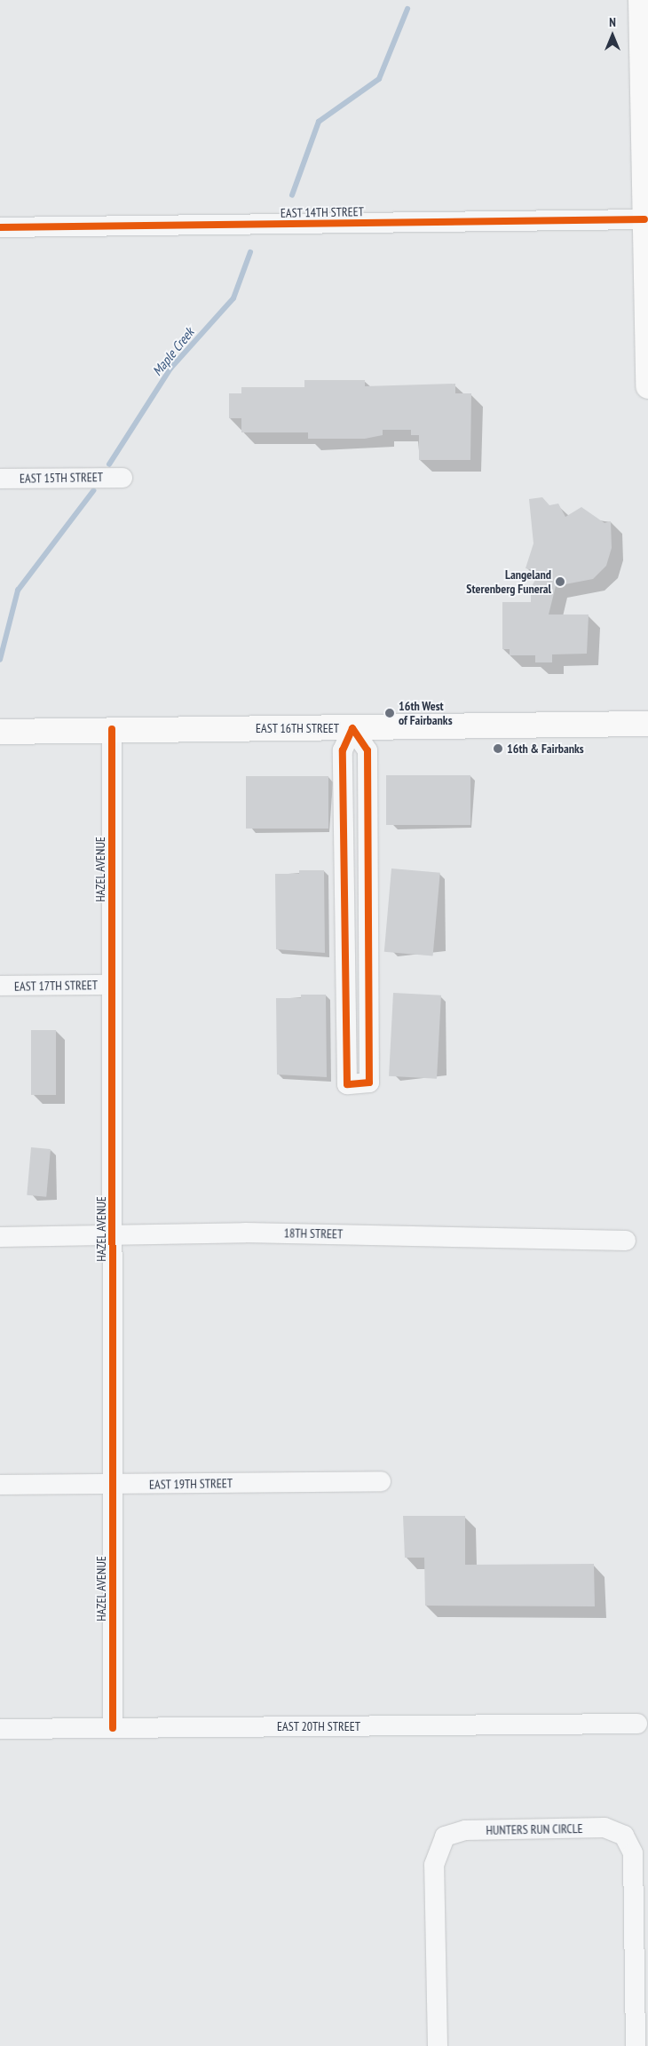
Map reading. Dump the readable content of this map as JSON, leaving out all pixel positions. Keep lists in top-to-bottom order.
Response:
{
  "streets": {
    "main road": ["EAST 16TH STREET"],
    "street": [
      "EAST 14TH STREET",
      "EAST 15TH STREET",
      "HAZEL AVENUE",
      "EAST 17TH STREET",
      "18TH STREET",
      "EAST 19TH STREET",
      "EAST 20TH STREET",
      "HUNTERS RUN CIRCLE"
    ]
  },
  "crossings": [
    ["EAST 16TH STREET", "HAZEL AVENUE"],
    ["HAZEL AVENUE", "EAST 17TH STREET"],
    ["HAZEL AVENUE", "18TH STREET"],
    ["HAZEL AVENUE", "EAST 19TH STREET"],
    ["HAZEL AVENUE", "EAST 20TH STREET"]
  ],
  "water": ["Maple Creek"],
  "places": ["Langeland Sterenberg Funeral", "16th West of Fairbanks", "16th & Fairbanks"],
  "north": "top"
}
